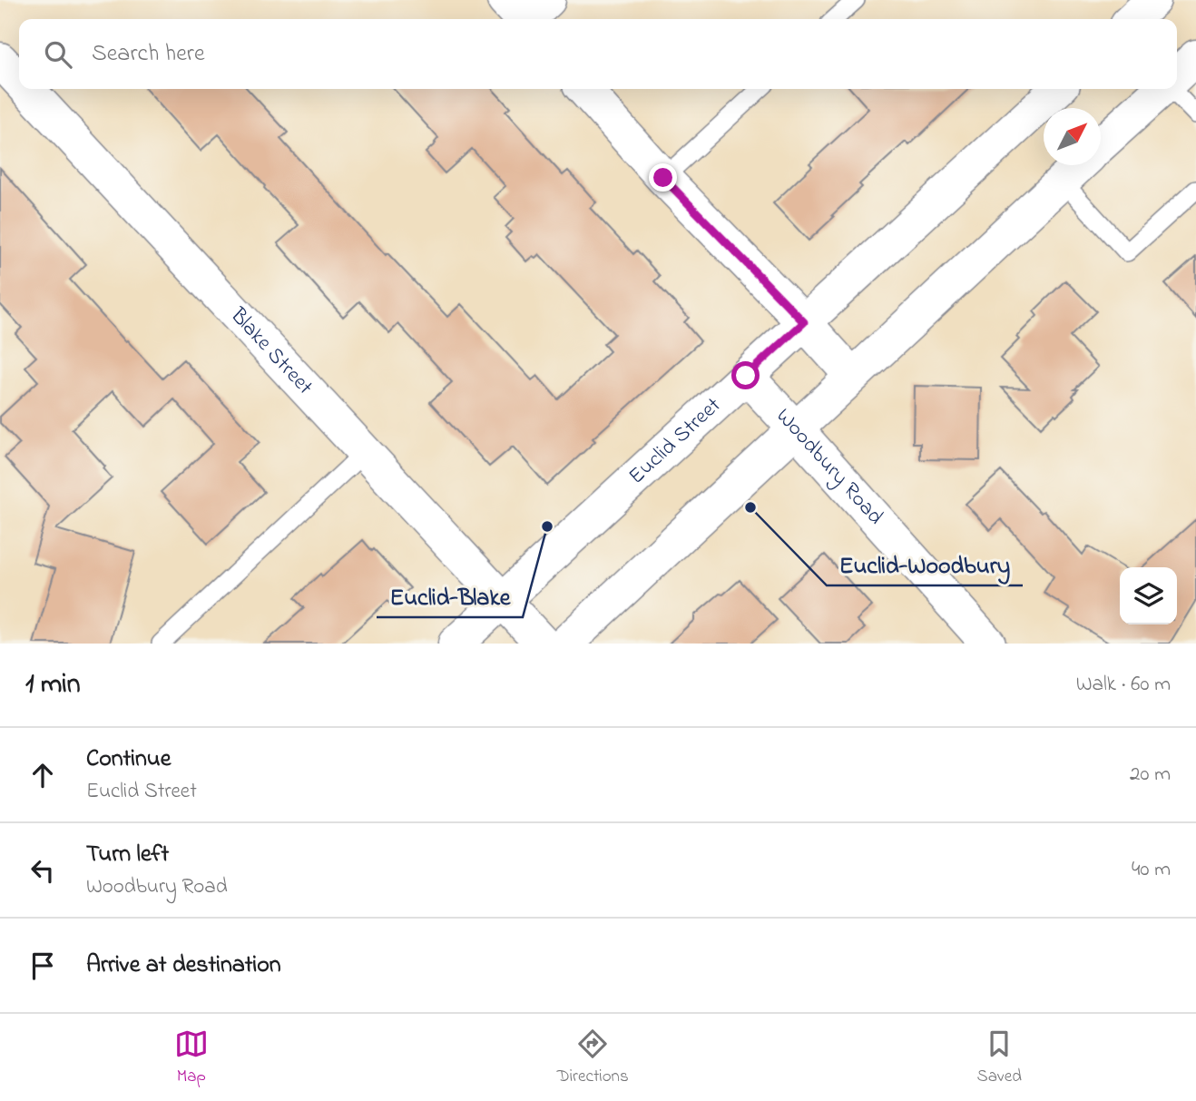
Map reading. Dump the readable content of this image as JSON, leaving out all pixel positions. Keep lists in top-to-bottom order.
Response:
{
  "streets": {
    "main road": ["Blake Street", "Euclid Street", "Woodbury Road"]
  },
  "crossings": [
    ["Blake Street", "Euclid Street"],
    ["Euclid Street", "Woodbury Road"]
  ],
  "places": ["Euclid-Woodbury", "Euclid-Blake"],
  "north": "top right",
  "page": {
    "search": "Search here",
    "heading": ["1 min", "Walk · 60 m"],
    "list": [
      ["Continue", "Euclid Street", "20 m"],
      ["Turn left", "Woodbury Road", "40 m"],
      "Arrive at destination"
    ],
    "nav": ["Map", "Directions", "Saved"]
  }
}
